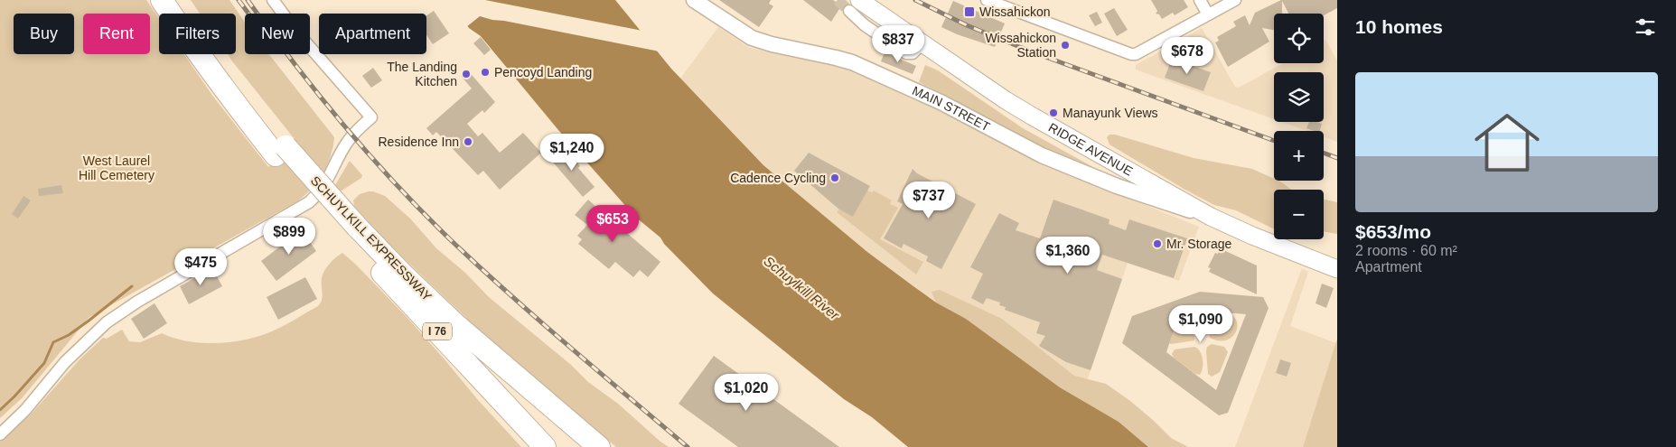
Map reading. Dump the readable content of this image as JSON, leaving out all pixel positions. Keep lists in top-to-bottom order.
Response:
{
  "streets": {
    "highway": ["SCHUYLKILL EXPRESSWAY", "I 76"],
    "main road": ["RIDGE AVENUE"],
    "street": ["MAIN STREET"]
  },
  "crossings": [
    ["MAIN STREET", "RIDGE AVENUE"]
  ],
  "water": ["Schuylkill River"],
  "parks": ["West Laurel Hill Cemetery"],
  "places": {
    "transit": ["Wissahickon"],
    "other": [
      "Wissahickon Station",
      "Pencoyd Landing",
      "The Landing Kitchen",
      "Manayunk Views",
      "Residence Inn",
      "Cadence Cycling",
      "Mr. Storage"
    ]
  },
  "page": {
    "heading": "10 homes",
    "map_buttons": ["+", "−"],
    "chip": [
      "Buy",
      "Rent",
      "Filters",
      "New",
      "Apartment"
    ],
    "price": [
      "$837",
      "$678",
      "$1,240",
      "$737",
      "$653",
      "$899",
      "$1,360",
      "$475",
      "$1,090",
      "$1,020"
    ],
    "list": [
      {
        "name": "$653/mo",
        "note": "2 rooms · 60 m² · Apartment"
      }
    ]
  }
}
